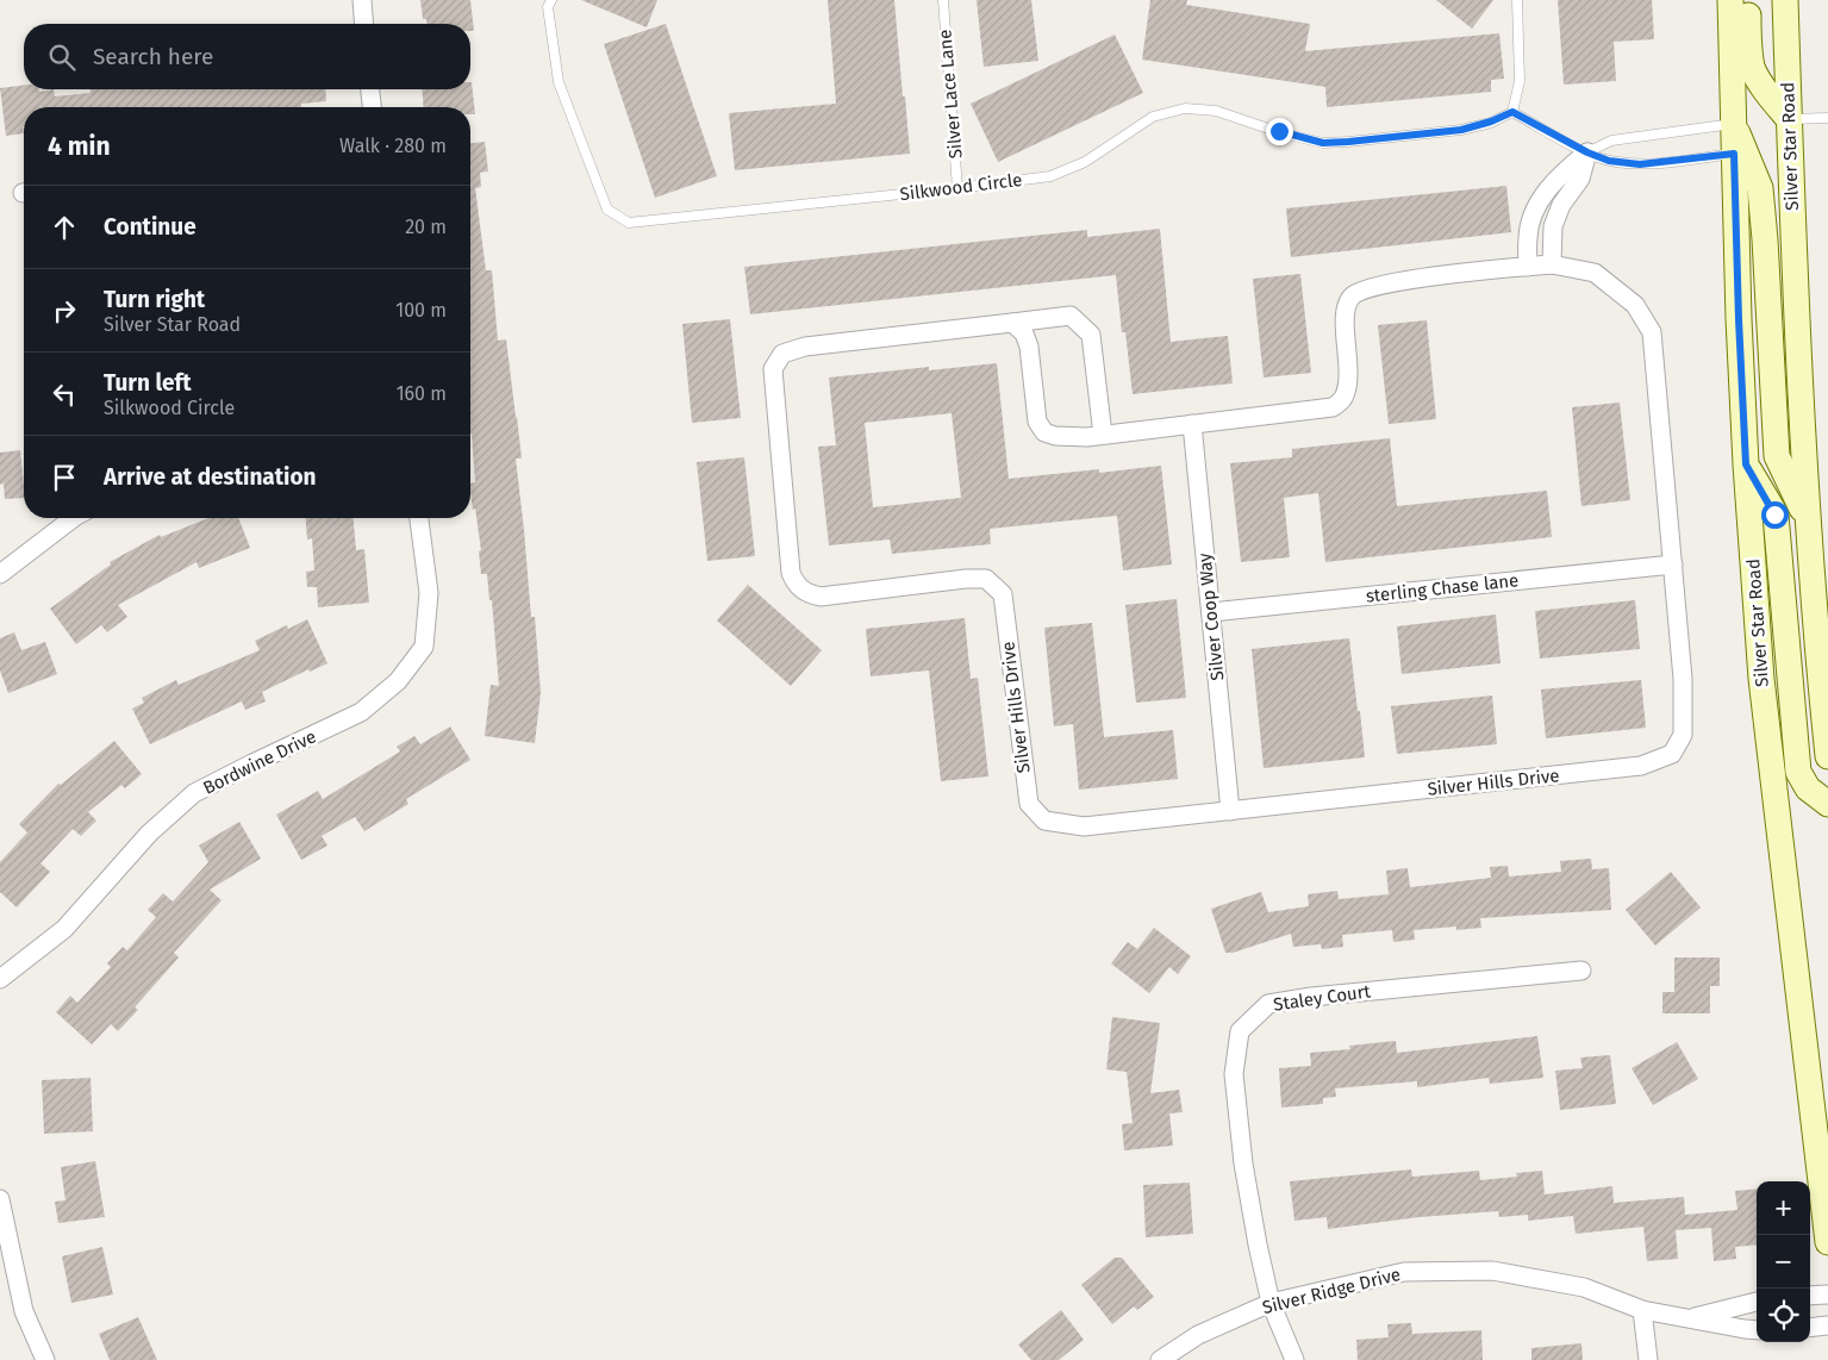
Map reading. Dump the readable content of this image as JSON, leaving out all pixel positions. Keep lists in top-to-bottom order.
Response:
{
  "streets": {
    "main road": ["Silver Star Road"],
    "street": [
      "sterling Chase lane",
      "Silver Coop Way",
      "Silver Hills Drive",
      "Bordwine Drive",
      "Staley Court",
      "Silver Ridge Drive"
    ],
    "lane": ["Silver Lace Lane", "Silkwood Circle"]
  },
  "crossings": [
    ["Silver Lace Lane", "Silkwood Circle"],
    ["sterling Chase lane", "Silver Coop Way"],
    ["sterling Chase lane", "Silver Hills Drive"],
    ["Silver Coop Way", "Silver Hills Drive"],
    ["Staley Court", "Silver Ridge Drive"]
  ],
  "page": {
    "search": "Search here",
    "heading": ["4 min", "Walk · 280 m"],
    "list": [
      ["Continue", "20 m"],
      ["Turn right", "Silver Star Road", "100 m"],
      ["Turn left", "Silkwood Circle", "160 m"],
      "Arrive at destination"
    ],
    "map_buttons": ["+", "−"]
  }
}
